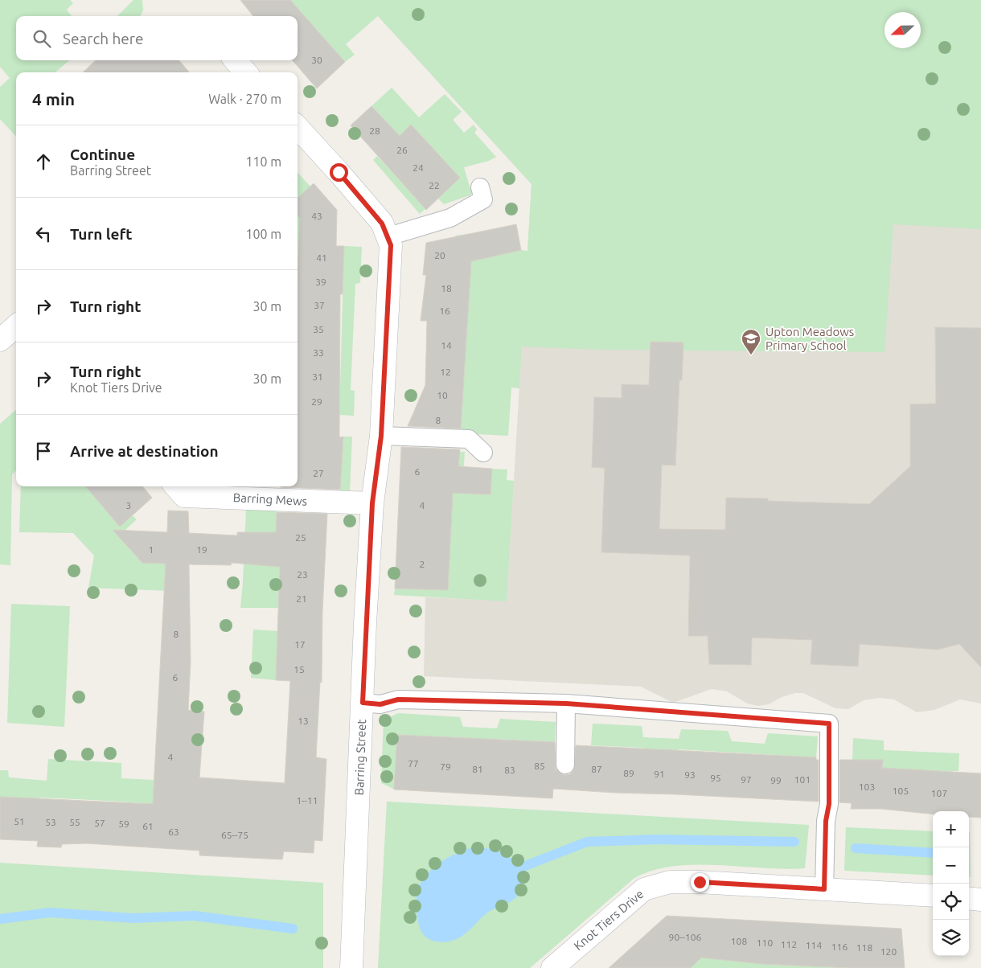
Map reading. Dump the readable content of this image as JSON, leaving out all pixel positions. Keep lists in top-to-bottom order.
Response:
{
  "streets": {
    "street": ["Barring Mews", "Barring Street", "Knot Tiers Drive"]
  },
  "crossings": [
    ["Barring Mews", "Barring Street"]
  ],
  "places": {
    "school or university": ["Upton Meadows Primary School"]
  },
  "house_numbers": [
    "30",
    "28",
    "26",
    "24",
    "22",
    "43",
    "20",
    "41",
    "39",
    "18",
    "37",
    "16",
    "35",
    "14",
    "33",
    "12",
    "31",
    "10",
    "29",
    "8",
    "6",
    "27",
    "3",
    "4",
    "25",
    "1",
    "19",
    "2",
    "23",
    "21",
    "8",
    "17",
    "15",
    "6",
    "13",
    "4",
    "77",
    "85",
    "79",
    "81",
    "87",
    "83",
    "89",
    "91",
    "93",
    "95",
    "97",
    "101",
    "99",
    "103",
    "105",
    "107",
    "1--11",
    "51",
    "53",
    "55",
    "57",
    "59",
    "61",
    "63",
    "65--75",
    "90--106",
    "108",
    "110",
    "112",
    "114",
    "116",
    "118",
    "120"
  ],
  "north": "left",
  "page": {
    "search": "Search here",
    "heading": ["4 min", "Walk · 270 m"],
    "list": [
      ["Continue", "Barring Street", "110 m"],
      ["Turn left", "100 m"],
      ["Turn right", "30 m"],
      ["Turn right", "Knot Tiers Drive", "30 m"],
      "Arrive at destination"
    ],
    "map_buttons": ["+", "−"]
  }
}
